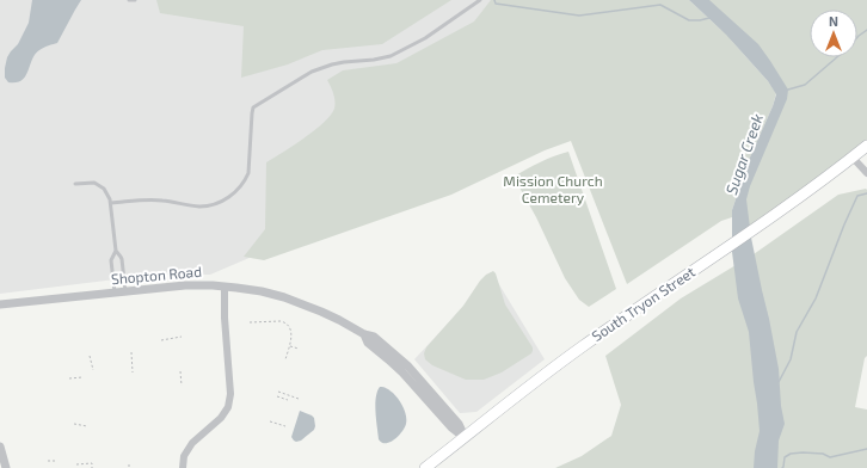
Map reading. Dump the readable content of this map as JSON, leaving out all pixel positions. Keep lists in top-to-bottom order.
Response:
{
  "streets": {
    "main road": ["South Tryon Street"],
    "street": ["Shopton Road"]
  },
  "crossings": [
    ["Shopton Road", "South Tryon Street"]
  ],
  "water": ["Sugar Creek"],
  "parks": ["Mission Church Cemetery"],
  "north": "top"
}
